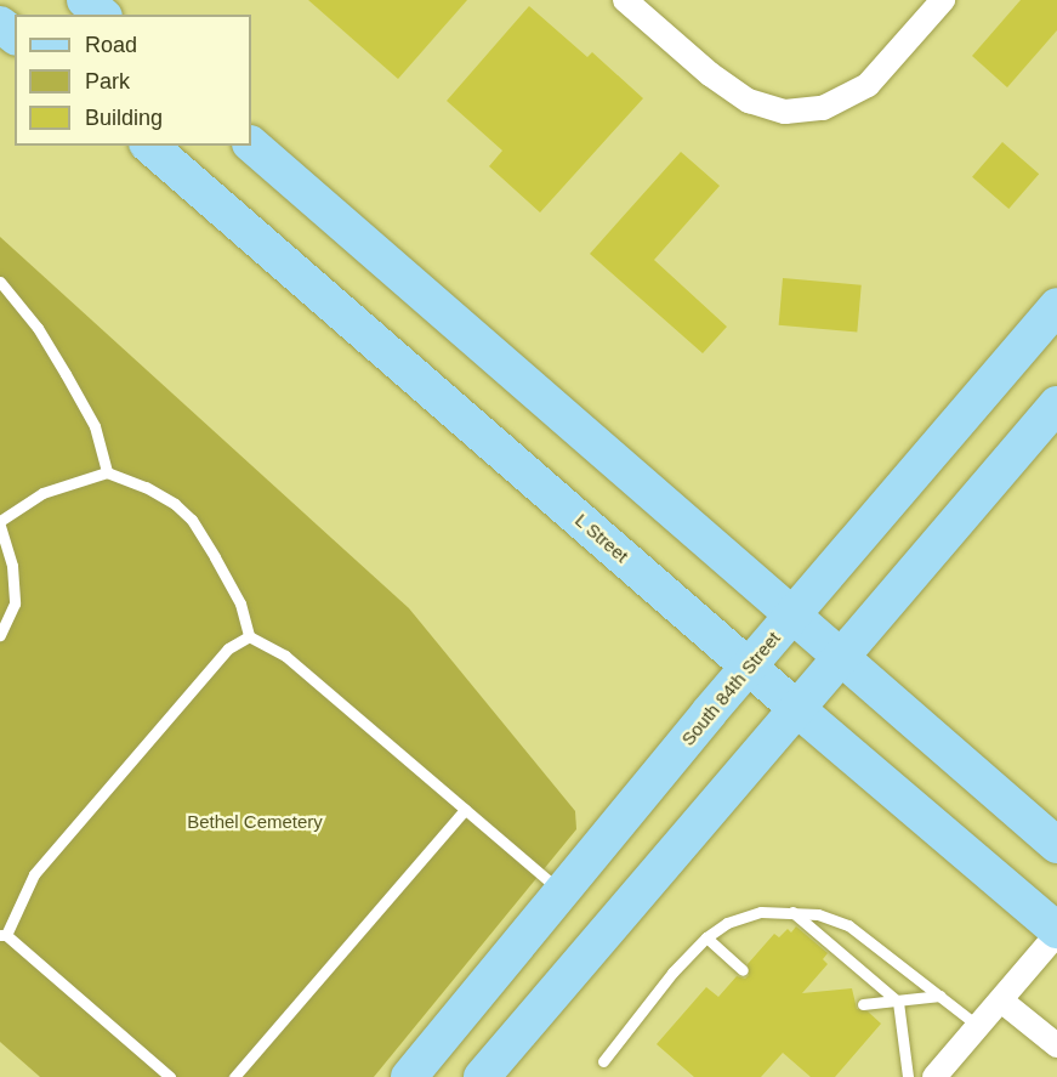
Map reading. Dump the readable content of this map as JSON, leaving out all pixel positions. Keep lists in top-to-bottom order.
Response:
{
  "streets": {
    "main road": ["L Street", "South 84th Street"]
  },
  "crossings": [
    ["L Street", "South 84th Street"]
  ],
  "parks": ["Bethel Cemetery"],
  "legend": ["Road", "Park", "Building"]
}
